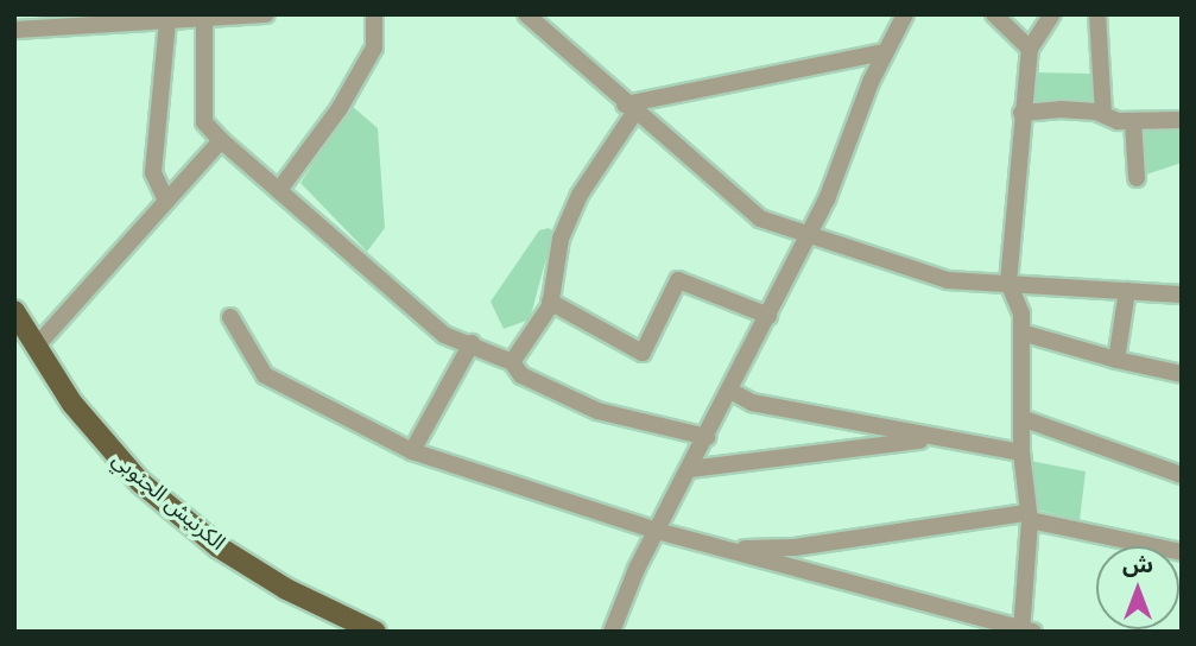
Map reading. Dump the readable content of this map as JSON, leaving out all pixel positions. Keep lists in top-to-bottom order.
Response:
{
  "streets": {
    "main road": ["الكرنيش الجنوبي"]
  },
  "north": "top"
}
